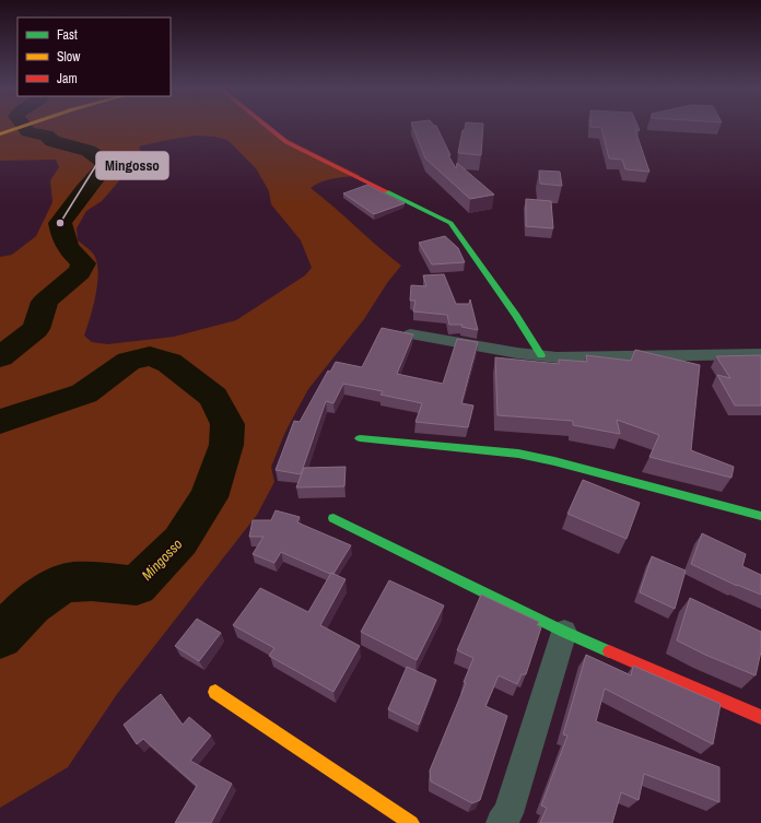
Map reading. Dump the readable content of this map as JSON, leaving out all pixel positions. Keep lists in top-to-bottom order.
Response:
{
  "water": ["Mingosso"],
  "places": ["Mingosso"],
  "legend": ["Fast", "Slow", "Jam"]
}
